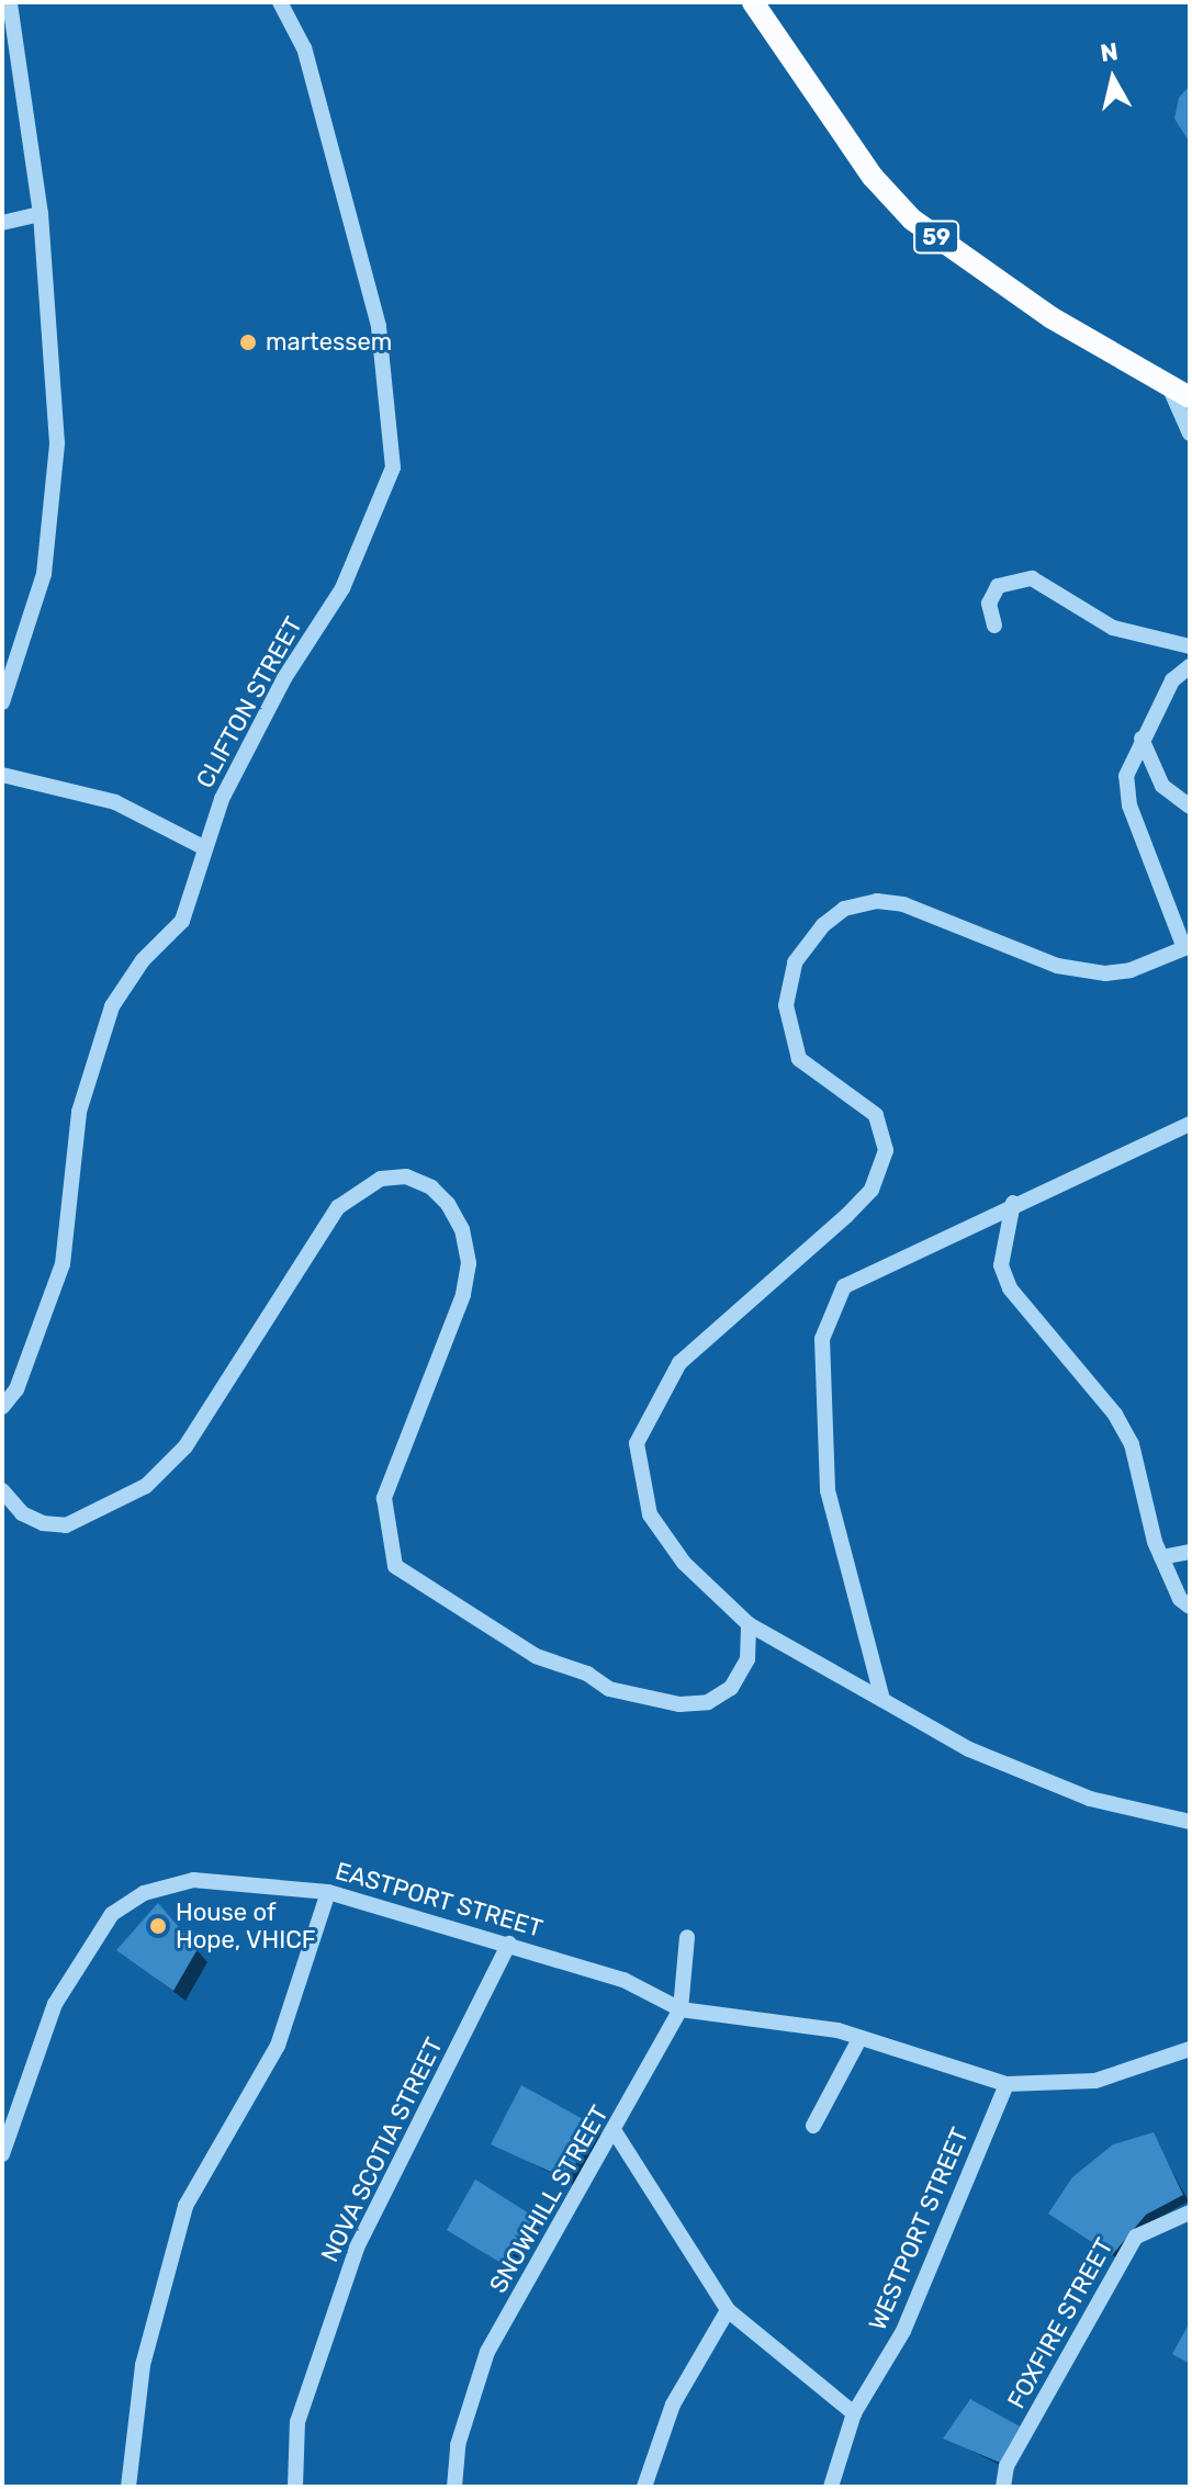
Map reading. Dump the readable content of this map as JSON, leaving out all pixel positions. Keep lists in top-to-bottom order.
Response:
{
  "streets": {
    "main road": ["59"],
    "street": [
      "CLIFTON STREET",
      "EASTPORT STREET",
      "NOVA SCOTIA STREET",
      "SNOWHILL STREET",
      "WESTPORT STREET",
      "FOXFIRE STREET"
    ]
  },
  "crossings": [
    ["EASTPORT STREET", "NOVA SCOTIA STREET"],
    ["EASTPORT STREET", "SNOWHILL STREET"],
    ["EASTPORT STREET", "WESTPORT STREET"]
  ],
  "places": ["martessem", "House of Hope, VHICF"],
  "north": "top"
}
